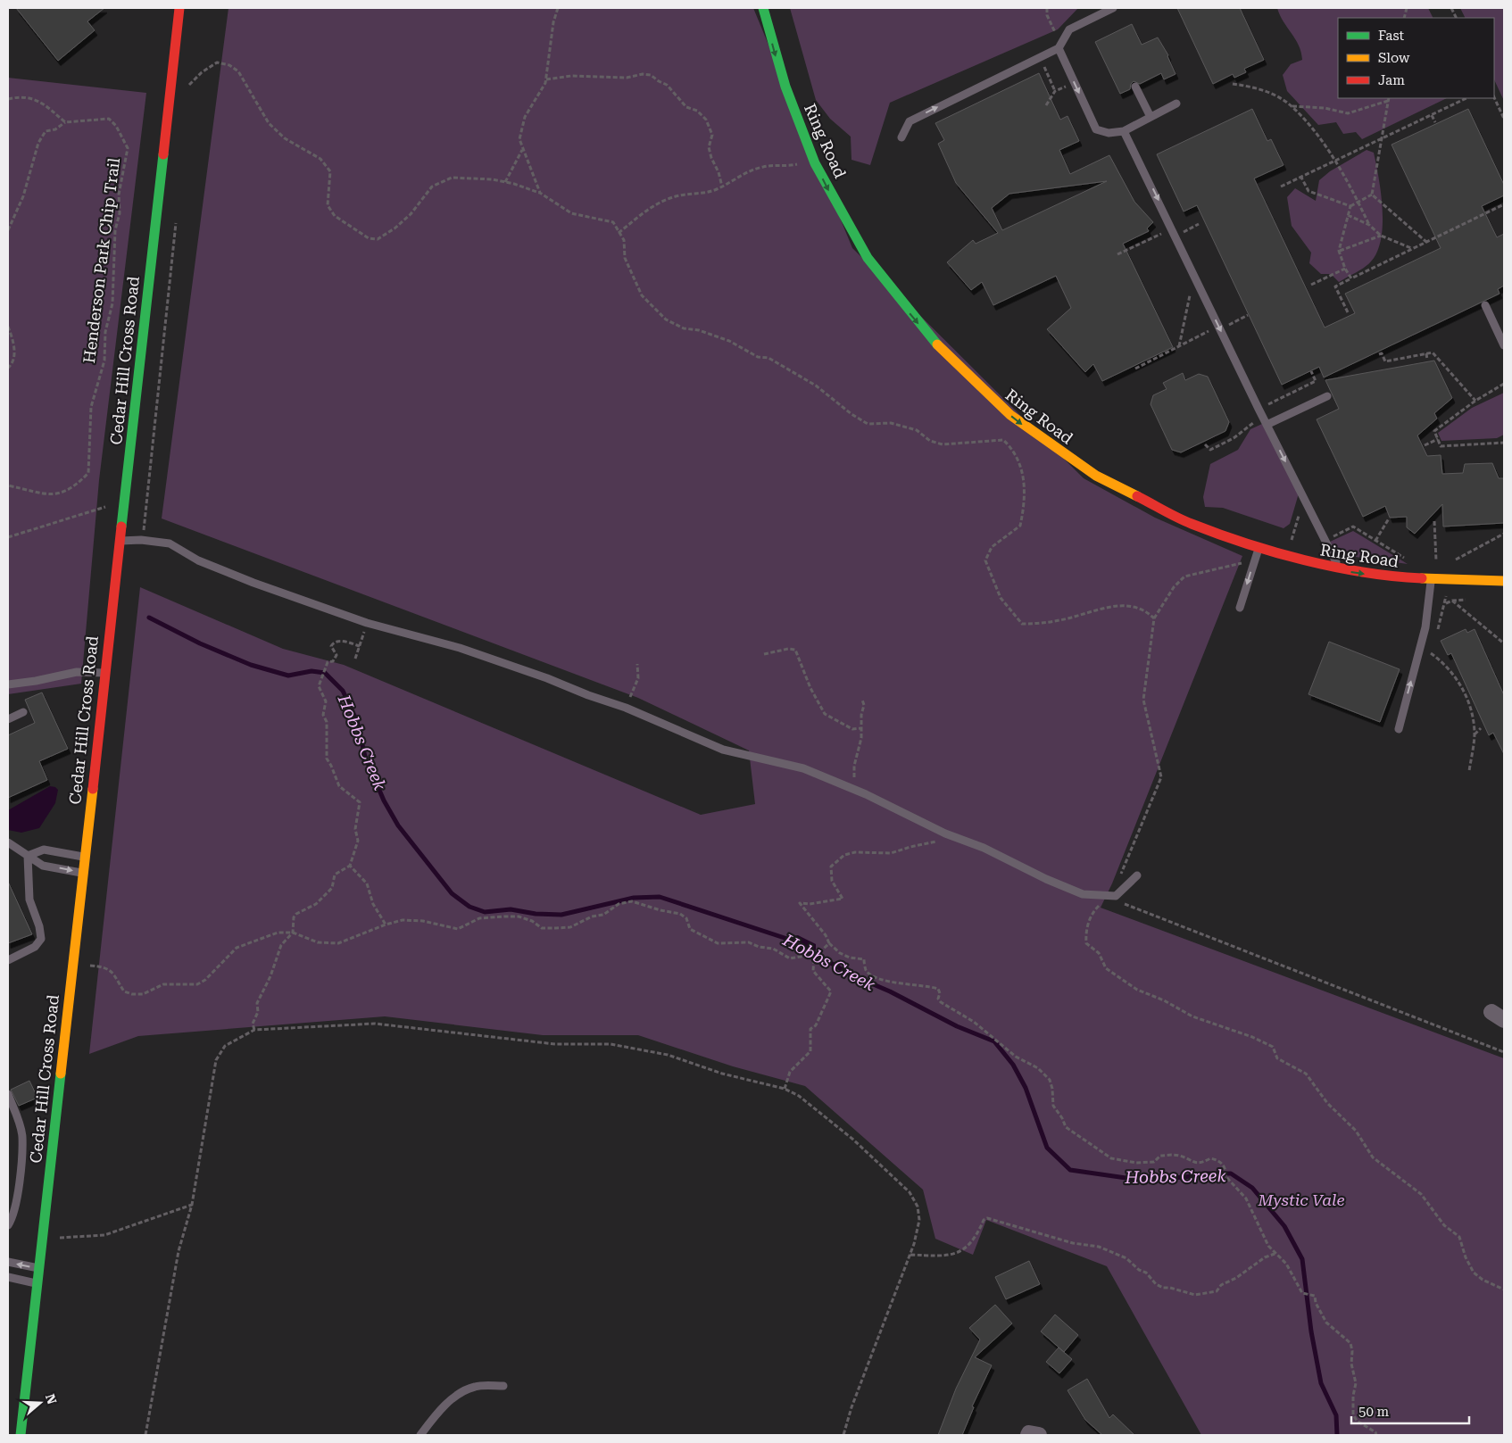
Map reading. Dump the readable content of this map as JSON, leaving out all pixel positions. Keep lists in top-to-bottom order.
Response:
{
  "streets": {
    "main road": ["Ring Road", "Cedar Hill Cross Road"],
    "path": ["Henderson Park Chip Trail"]
  },
  "one_way": ["Ring Road"],
  "water": ["Hobbs Creek"],
  "parks": ["Mystic Vale"],
  "legend": ["Fast", "Slow", "Jam"],
  "scale_bar": "50 m",
  "north": "right"
}
